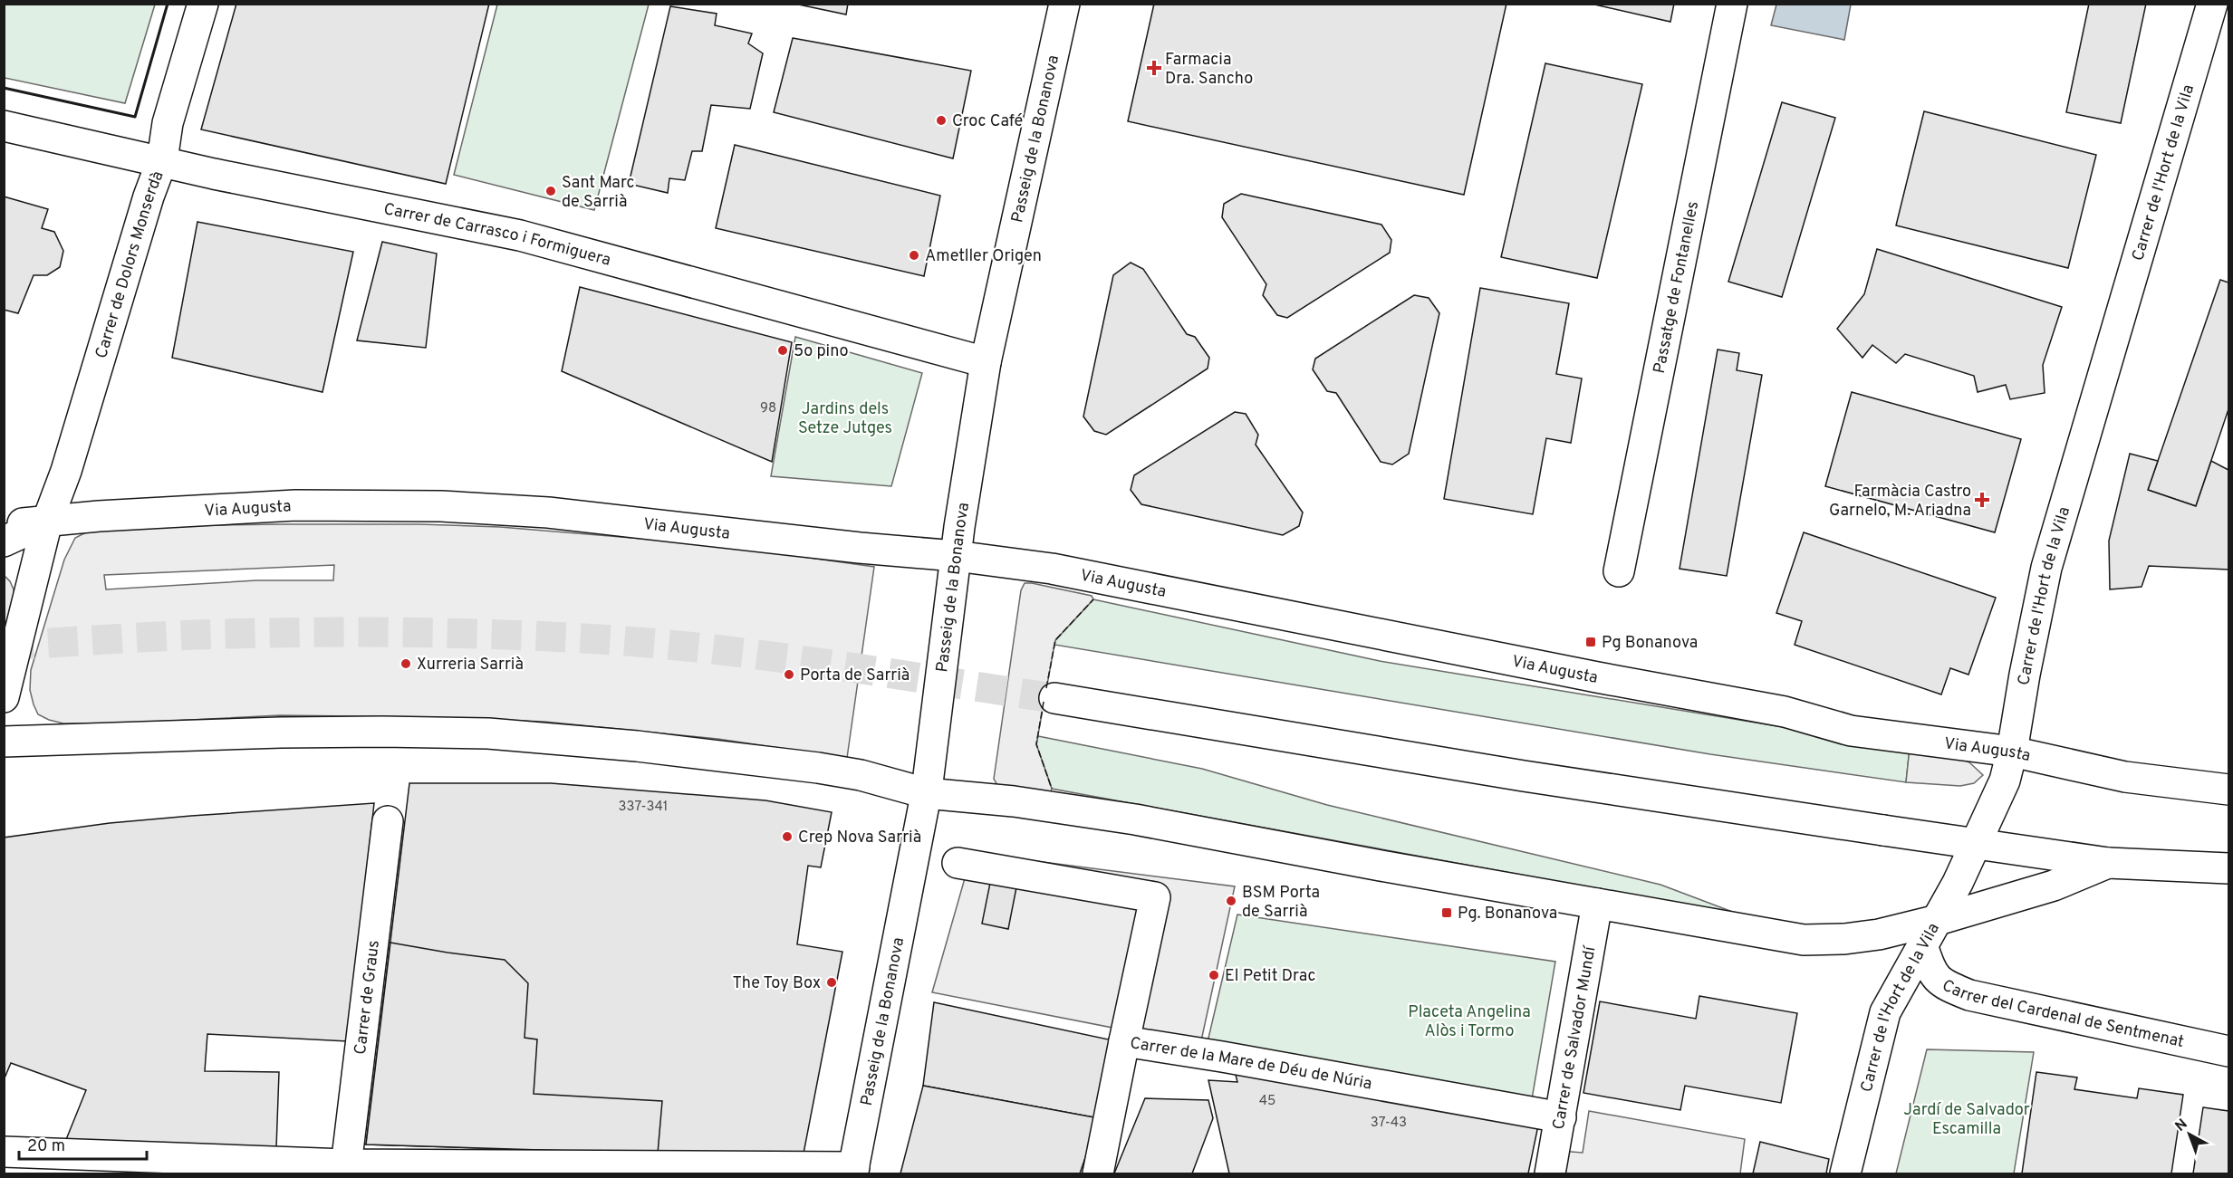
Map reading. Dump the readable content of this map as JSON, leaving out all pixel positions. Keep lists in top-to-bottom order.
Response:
{
  "streets": {
    "main road": [
      "Passeig de la Bonanova",
      "Carrer de l'Hort de la Vila",
      "Carrer de Carrasco i Formiguera",
      "Carrer de Dolors Monserdà",
      "Passatge de Fontanelles",
      "Via Augusta",
      "Carrer de Graus",
      "Carrer del Cardenal de Sentmenat",
      "Carrer de Salvador Mundí",
      "Carrer de la Mare de Déu de Núria"
    ]
  },
  "crossings": [
    ["Passeig de la Bonanova", "Carrer de Carrasco i Formiguera"],
    ["Passeig de la Bonanova", "Via Augusta"],
    ["Carrer de l'Hort de la Vila", "Via Augusta"],
    ["Carrer de l'Hort de la Vila", "Carrer del Cardenal de Sentmenat"],
    ["Carrer de Carrasco i Formiguera", "Carrer de Dolors Monserdà"],
    ["Carrer de Dolors Monserdà", "Via Augusta"],
    ["Carrer de Salvador Mundí", "Carrer de la Mare de Déu de Núria"]
  ],
  "parks": ["Jardins dels Setze Jutges", "Placeta Angelina Alòs i Tormo", "Jardí de Salvador Escamilla"],
  "places": {
    "health": ["Farmacia Dra. Sancho", "Farmàcia Castro Garnelo, M. Ariadna"],
    "other": [
      "Croc Café",
      "Sant Marc de Sarrià",
      "Ametller Origen",
      "5o pino",
      "Xurreria Sarrià",
      "Porta de Sarrià",
      "Crep Nova Sarrià",
      "BSM Porta de Sarrià",
      "El Petit Drac",
      "The Toy Box"
    ],
    "transit": ["Pg Bonanova", "Pg. Bonanova"]
  },
  "house_numbers": [
    "98",
    "337-341",
    "45",
    "37-43"
  ],
  "scale_bar": "20 m",
  "north": "top left"
}
